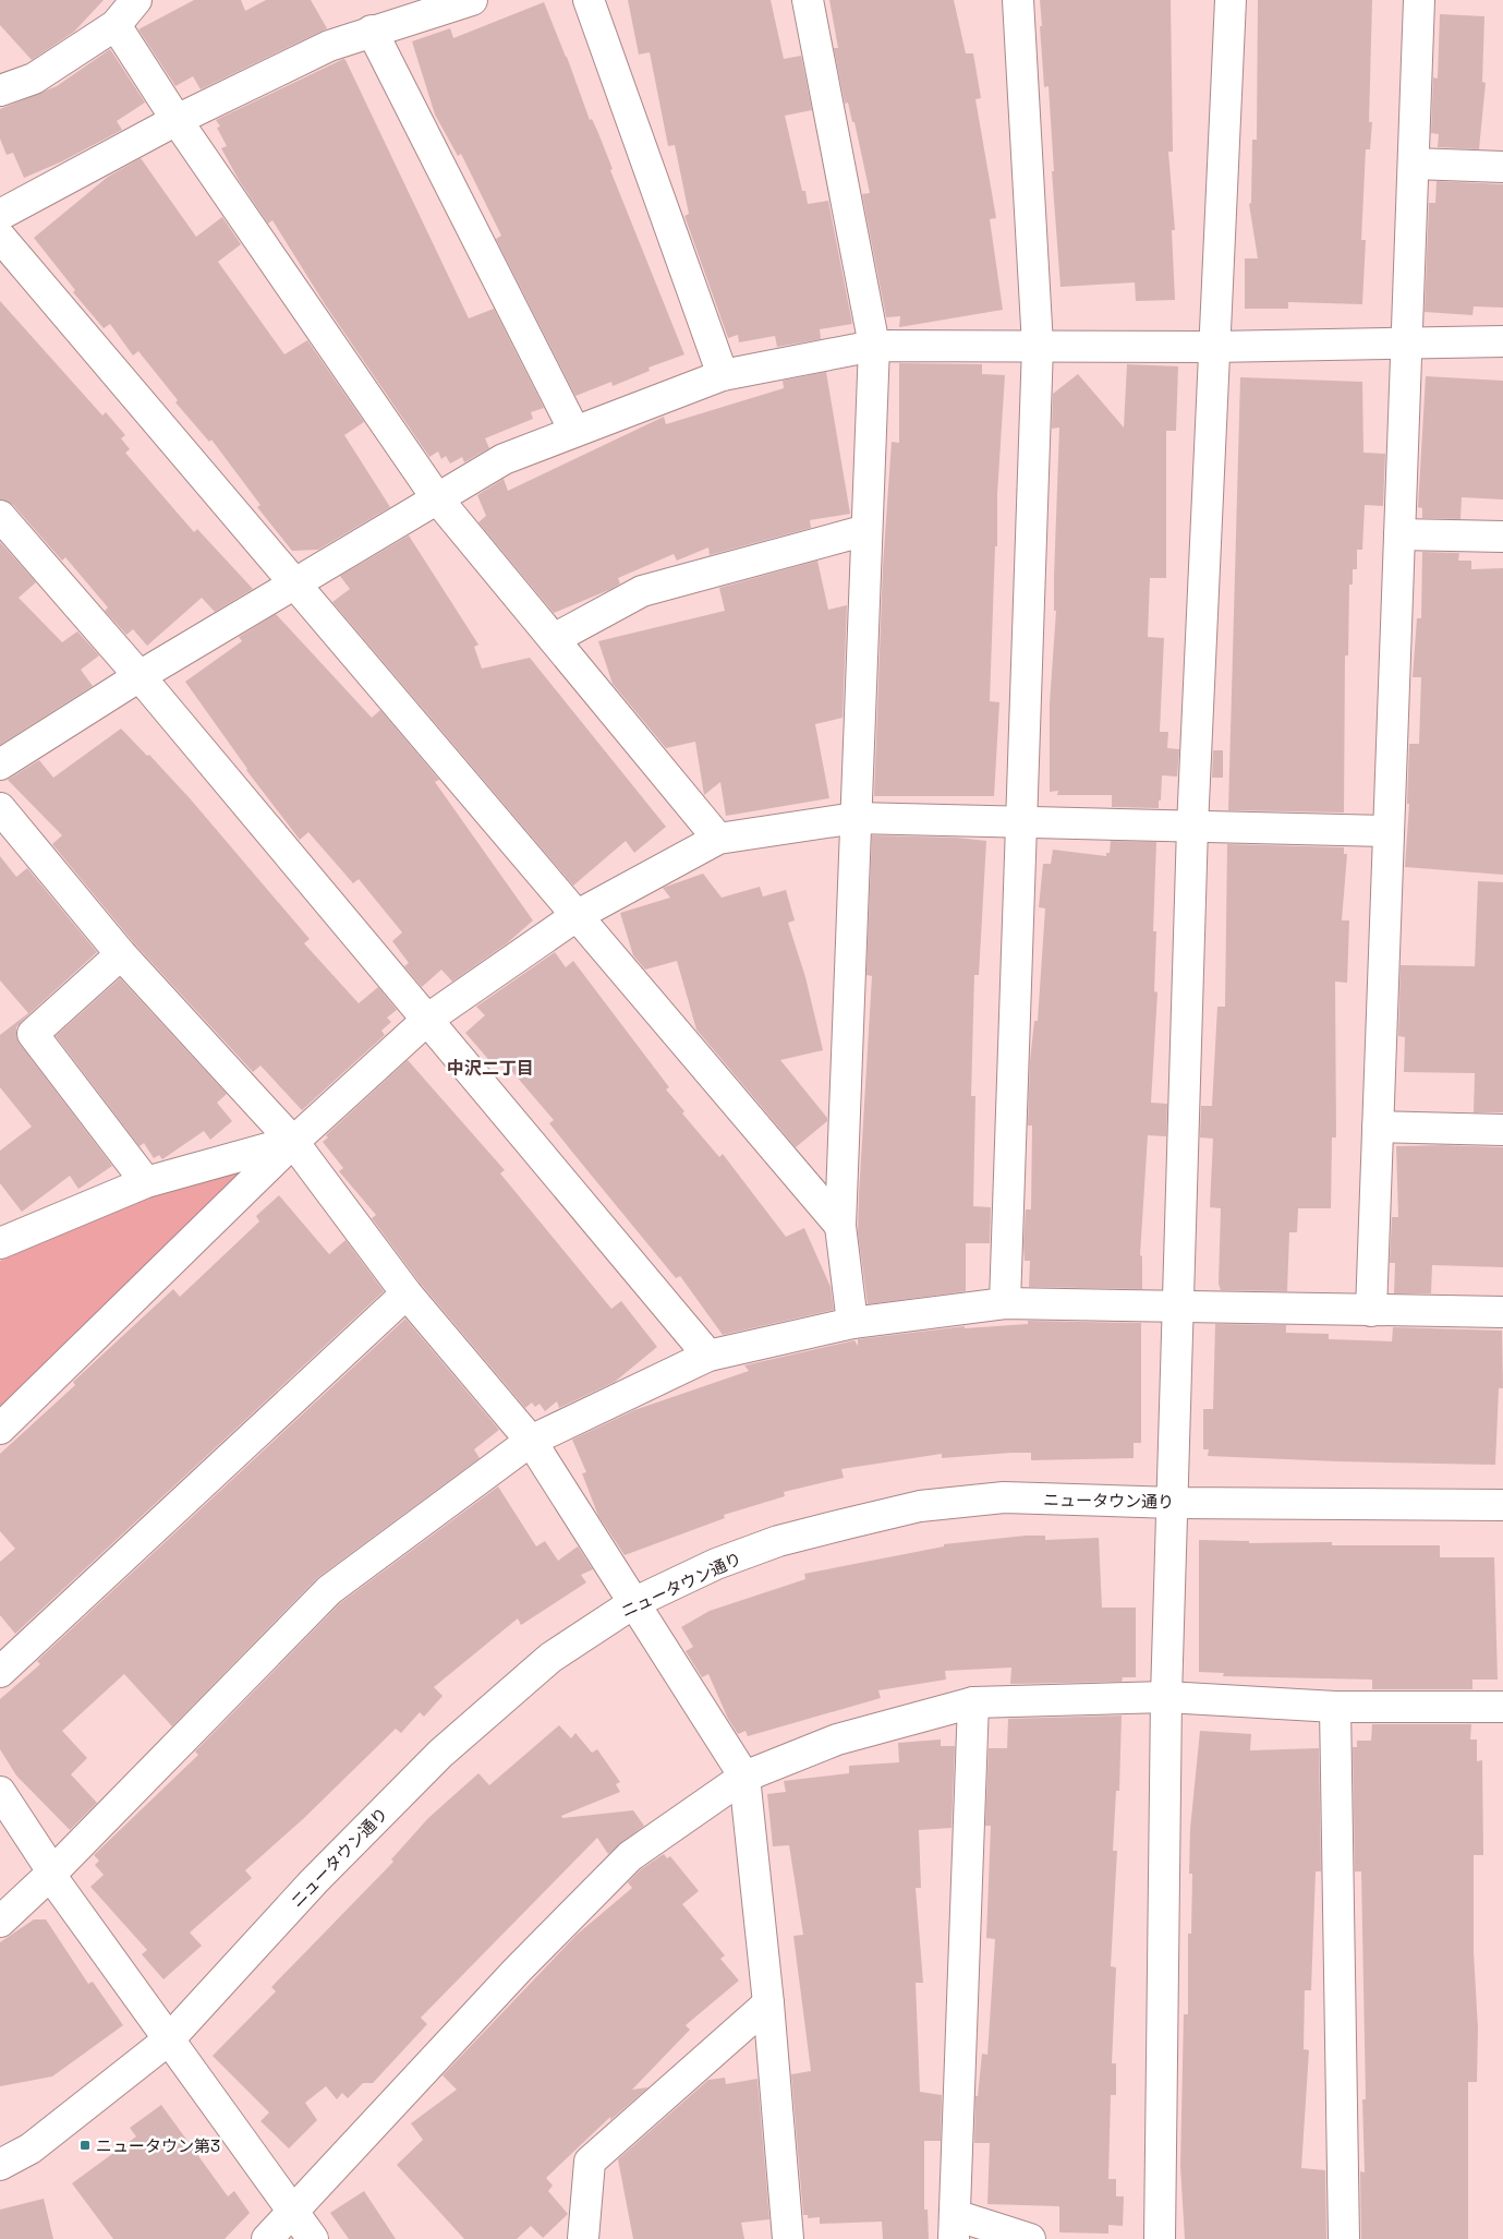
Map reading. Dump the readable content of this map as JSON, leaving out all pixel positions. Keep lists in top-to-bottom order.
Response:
{
  "streets": {
    "street": ["ニュータウン通り"]
  },
  "districts": ["中沢二丁目"],
  "places": {
    "transit": ["ニュータウン第3"]
  }
}
